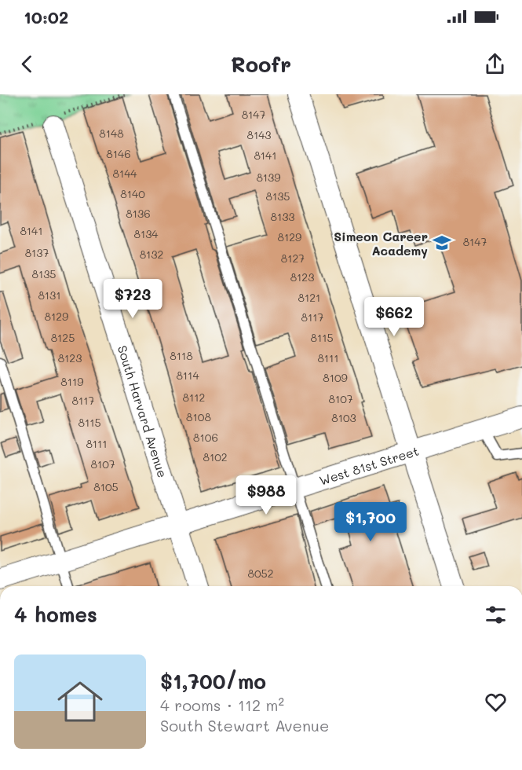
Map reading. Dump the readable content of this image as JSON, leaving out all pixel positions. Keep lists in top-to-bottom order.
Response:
{
  "streets": {
    "street": ["South Harvard Avenue", "West 81st Street"]
  },
  "crossings": [
    ["South Harvard Avenue", "West 81st Street"]
  ],
  "places": {
    "school or university": ["Simeon Career Academy"]
  },
  "house_numbers": [
    "8147",
    "8148",
    "8143",
    "8146",
    "8141",
    "8144",
    "8139",
    "8140",
    "8135",
    "8136",
    "8133",
    "8141",
    "8134",
    "8129",
    "8147",
    "8137",
    "8132",
    "8127",
    "8135",
    "8123",
    "8131",
    "8121",
    "8129",
    "8117",
    "8125",
    "8115",
    "8118",
    "8123",
    "8111",
    "8114",
    "8109",
    "8119",
    "8112",
    "8107",
    "8117",
    "8108",
    "8103",
    "8115",
    "8106",
    "8111",
    "8102",
    "8107",
    "8105",
    "8052"
  ],
  "page": {
    "status": "10:02",
    "header": "Roofr",
    "price": [
      "$723",
      "$662",
      "$988",
      "$1,700"
    ],
    "heading": "4 homes",
    "list": [
      {
        "name": "$1,700/mo",
        "note": "4 rooms · 112 m² · South Stewart Avenue"
      }
    ]
  }
}
